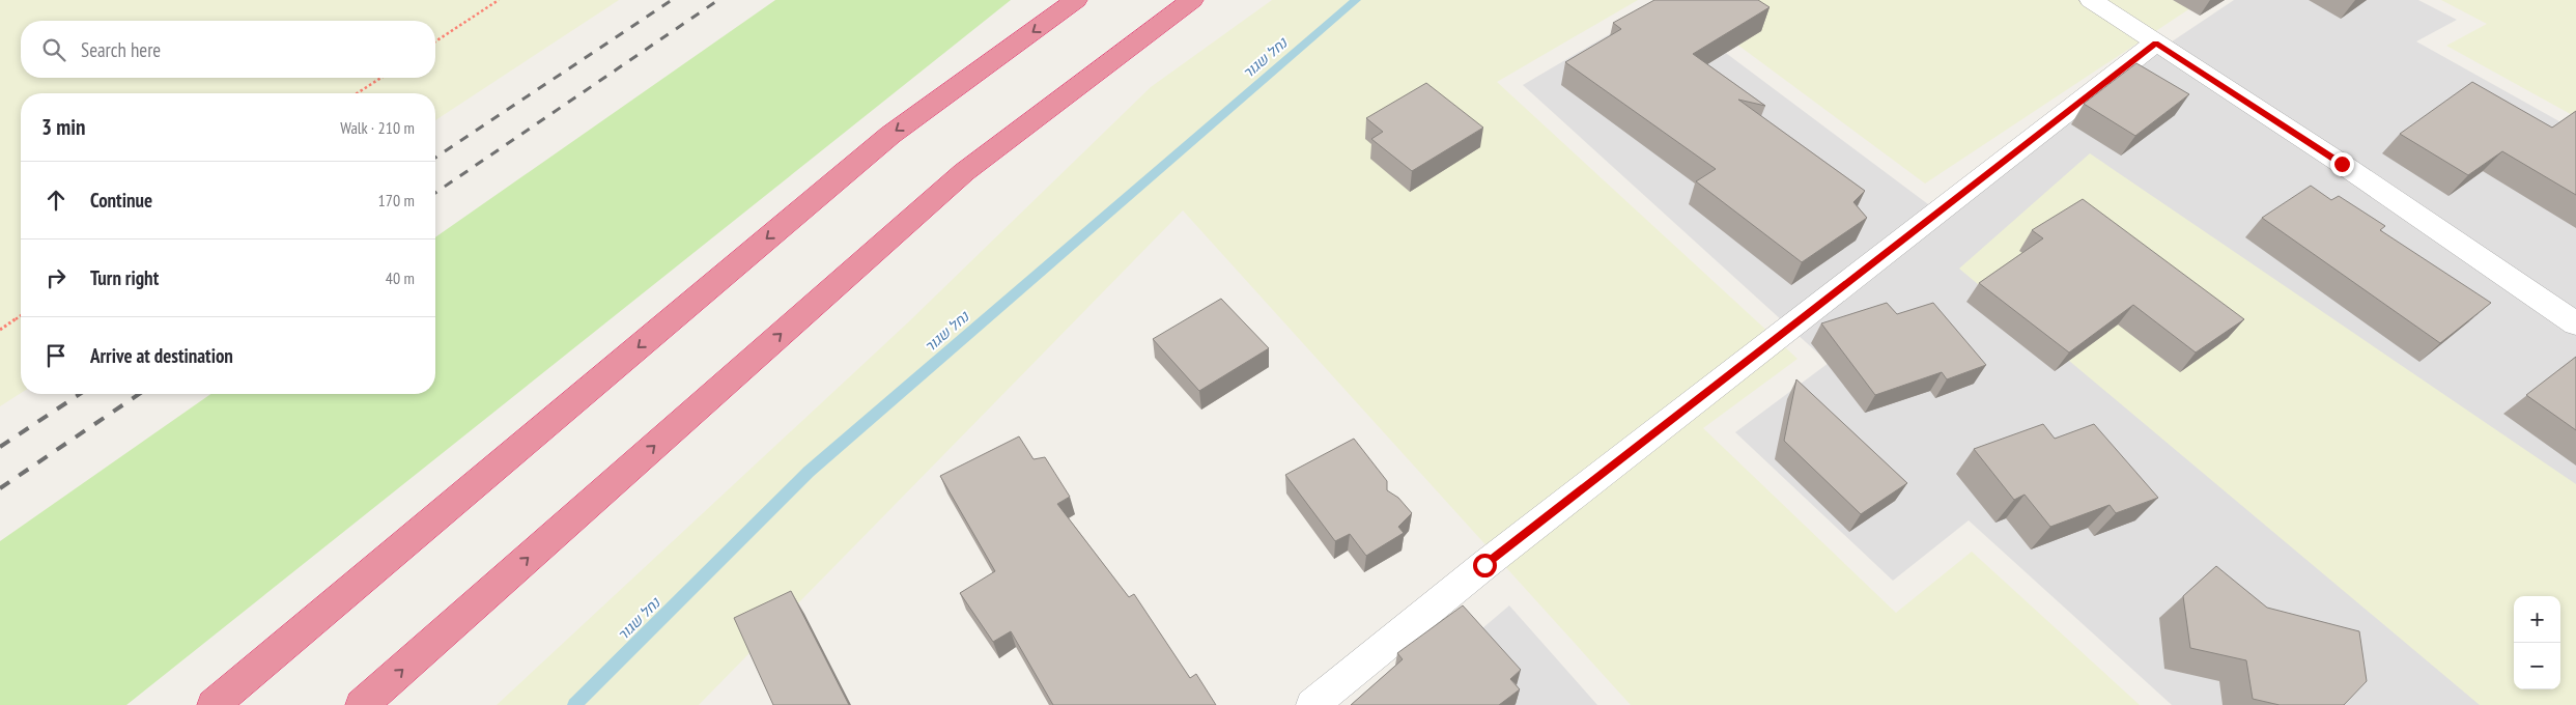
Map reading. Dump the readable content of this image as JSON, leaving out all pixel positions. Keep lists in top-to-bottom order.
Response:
{
  "water": ["נחל שגור"],
  "page": {
    "search": "Search here",
    "heading": ["3 min", "Walk · 210 m"],
    "list": [
      ["Continue", "170 m"],
      ["Turn right", "40 m"],
      "Arrive at destination"
    ],
    "map_buttons": ["+", "−"]
  }
}
